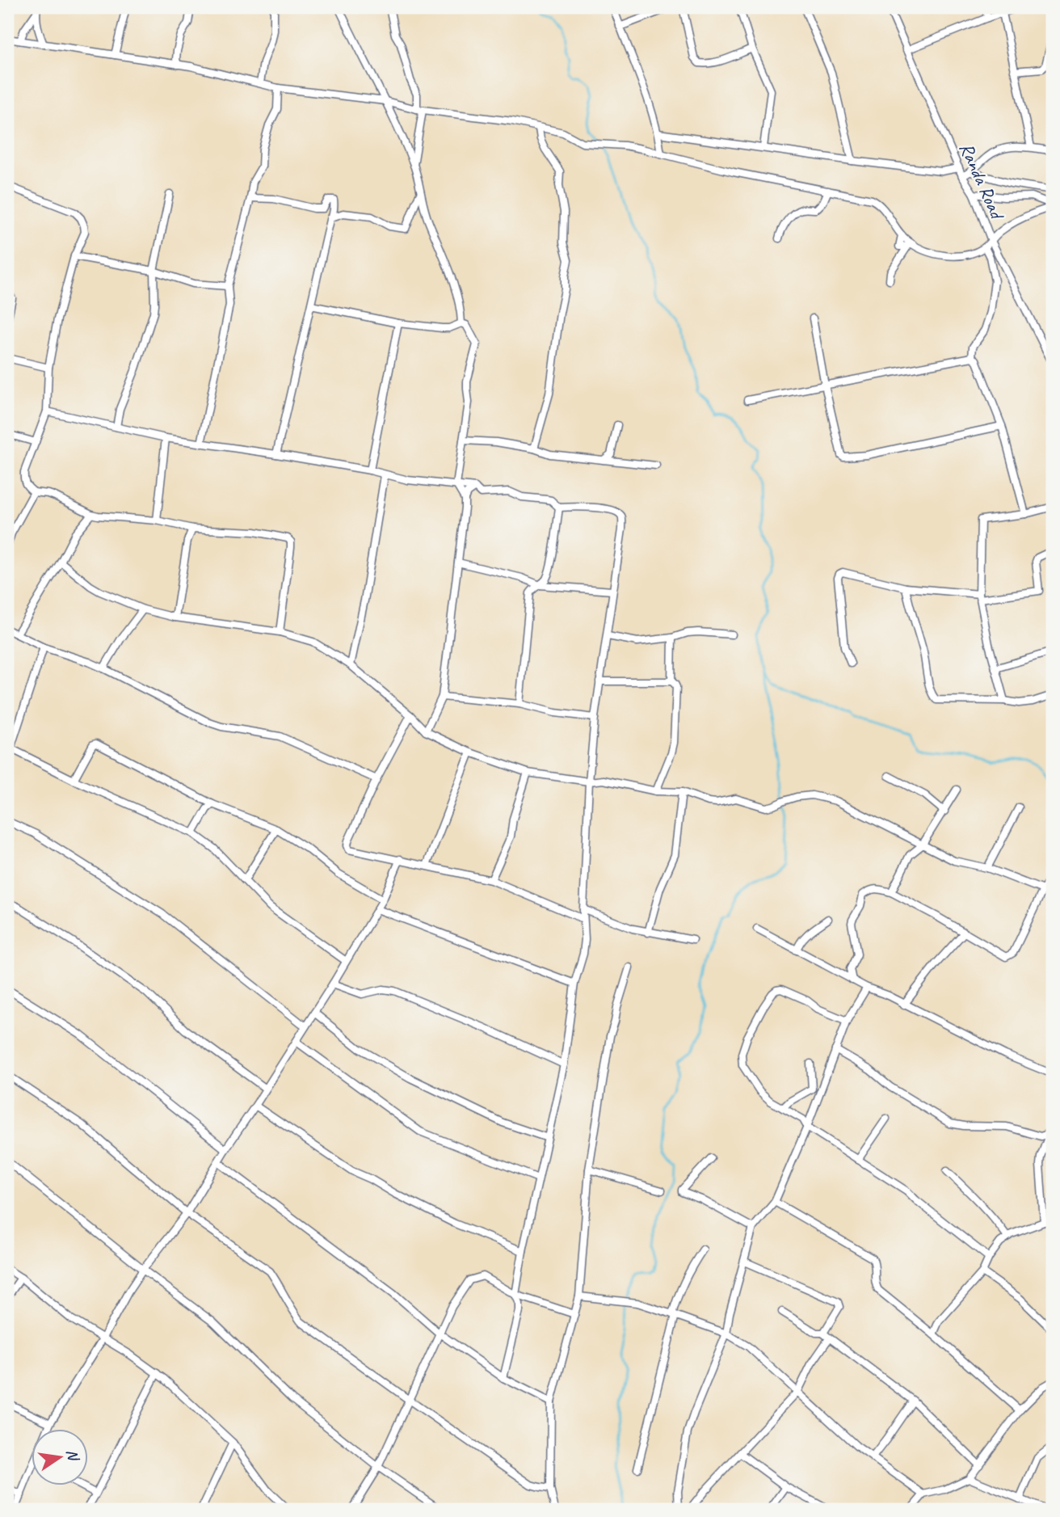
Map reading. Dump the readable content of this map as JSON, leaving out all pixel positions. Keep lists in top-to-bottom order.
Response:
{
  "streets": {
    "street": ["Randa Road"]
  },
  "north": "right"
}
